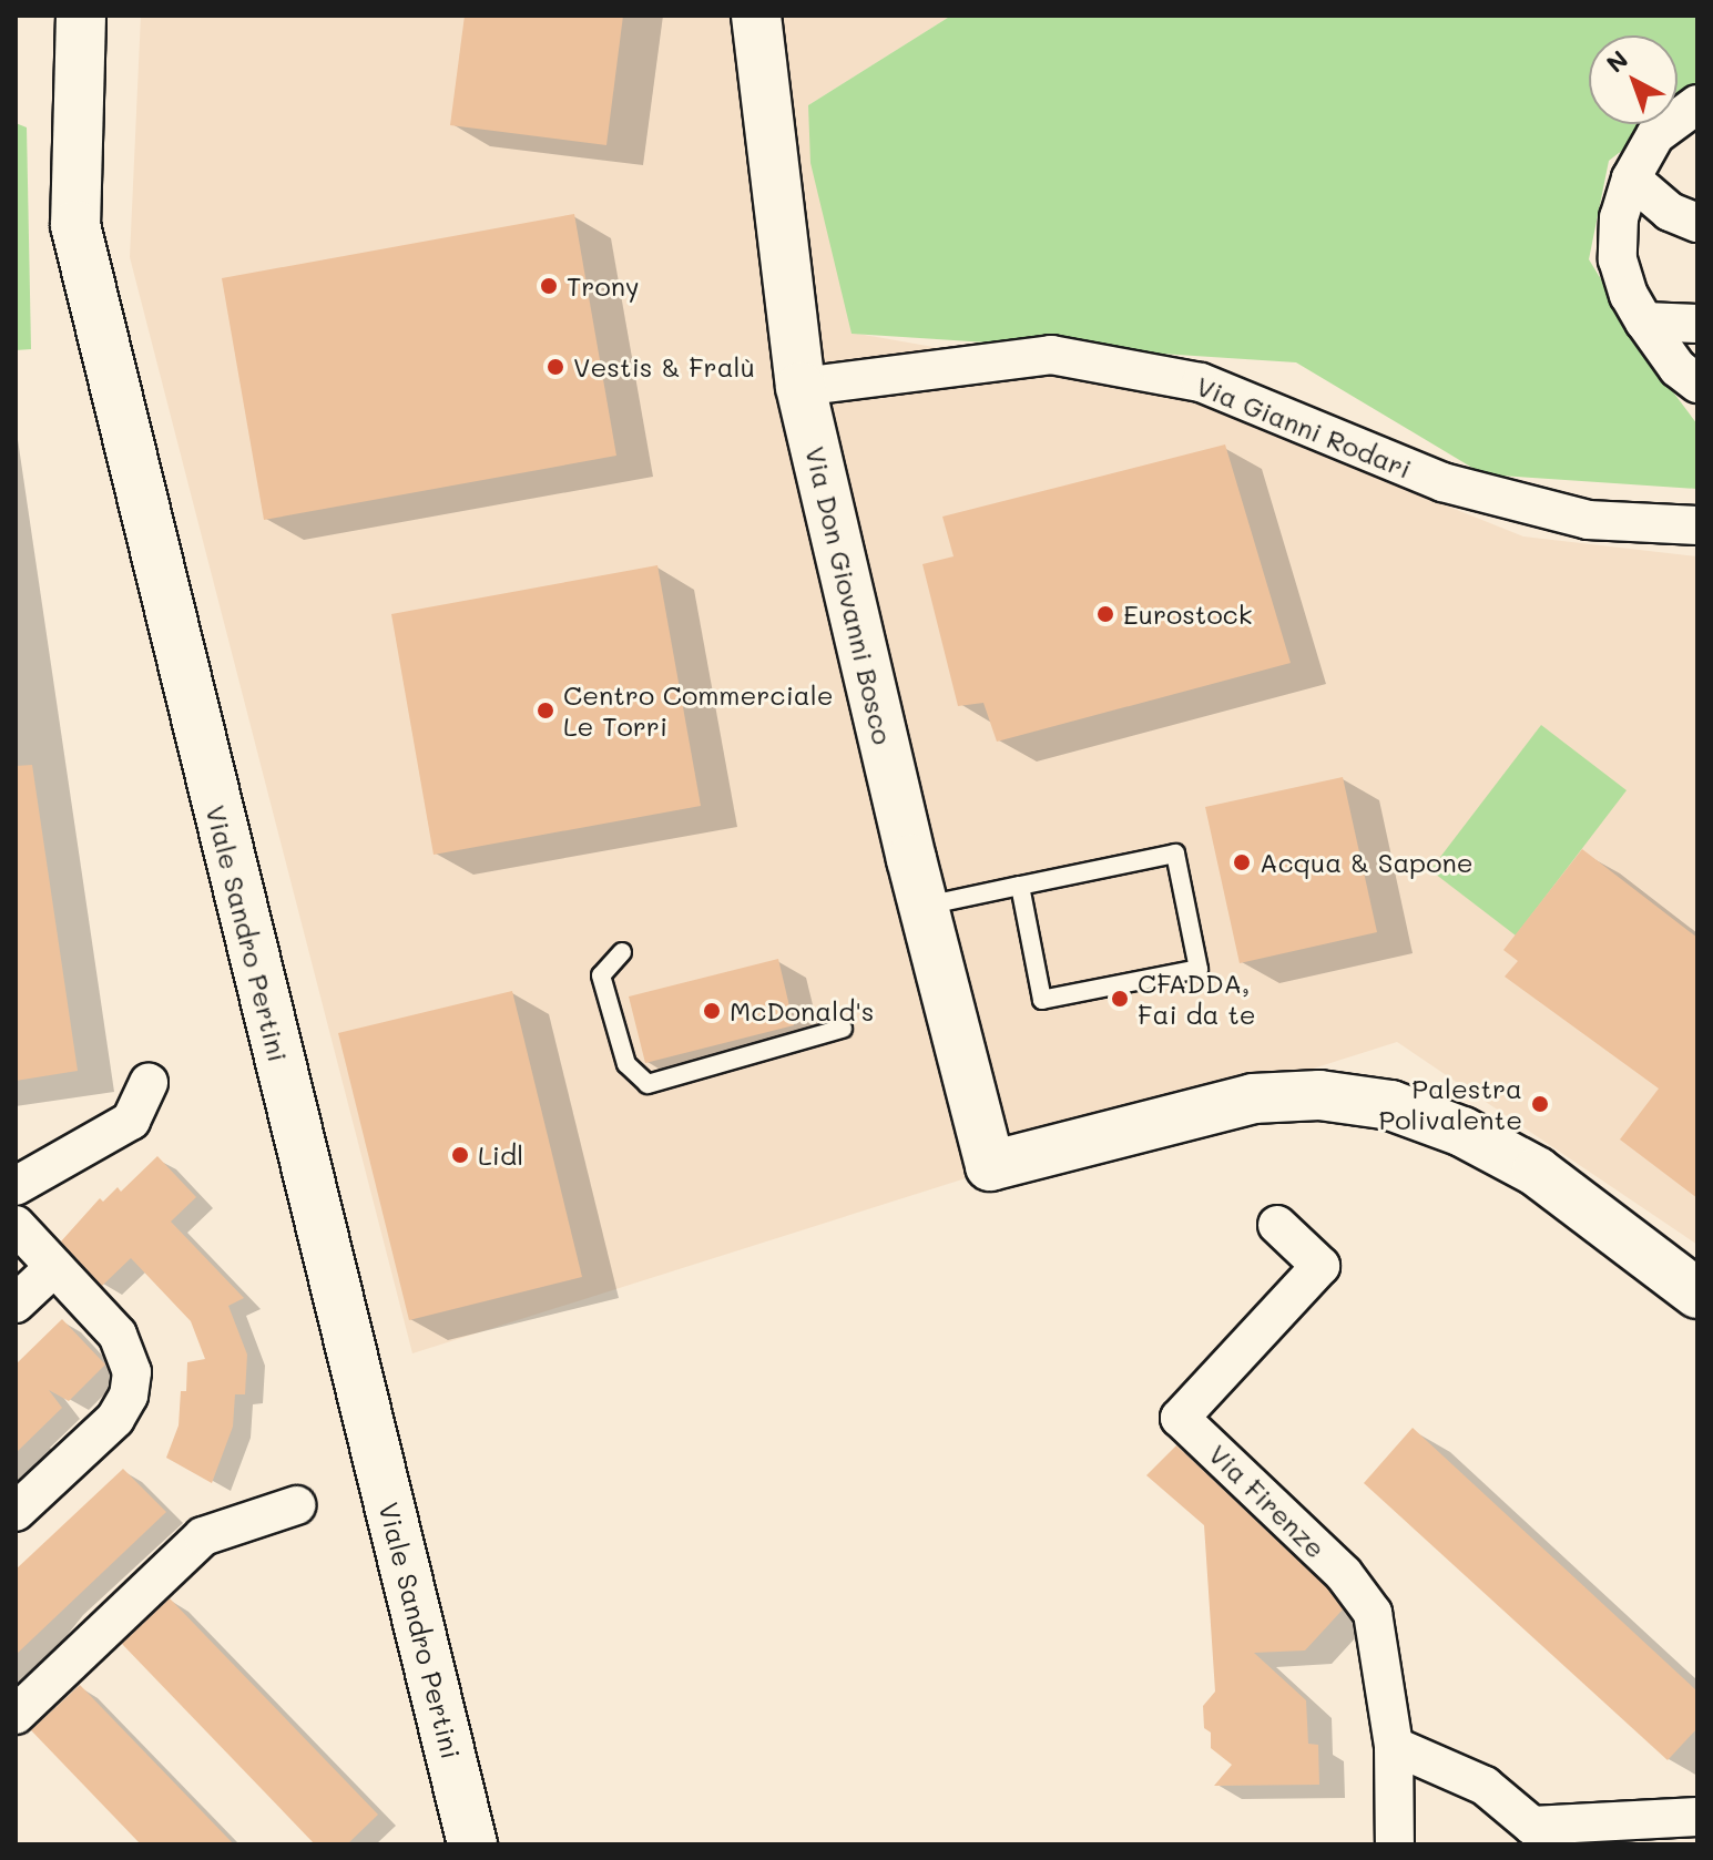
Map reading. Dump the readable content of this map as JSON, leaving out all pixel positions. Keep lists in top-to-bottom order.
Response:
{
  "streets": {
    "main road": ["Via Don Giovanni Bosco", "Viale Sandro Pertini"],
    "street": ["Via Gianni Rodari", "Via Firenze"]
  },
  "crossings": [
    ["Via Gianni Rodari", "Via Don Giovanni Bosco"]
  ],
  "places": [
    "Trony",
    "Vestis & Fralù",
    "Eurostock",
    "Centro Commerciale Le Torri",
    "Acqua & Sapone",
    "CFADDA, Fai da te",
    "McDonald's",
    "Palestra Polivalente",
    "Lidl"
  ],
  "north": "top left"
}
